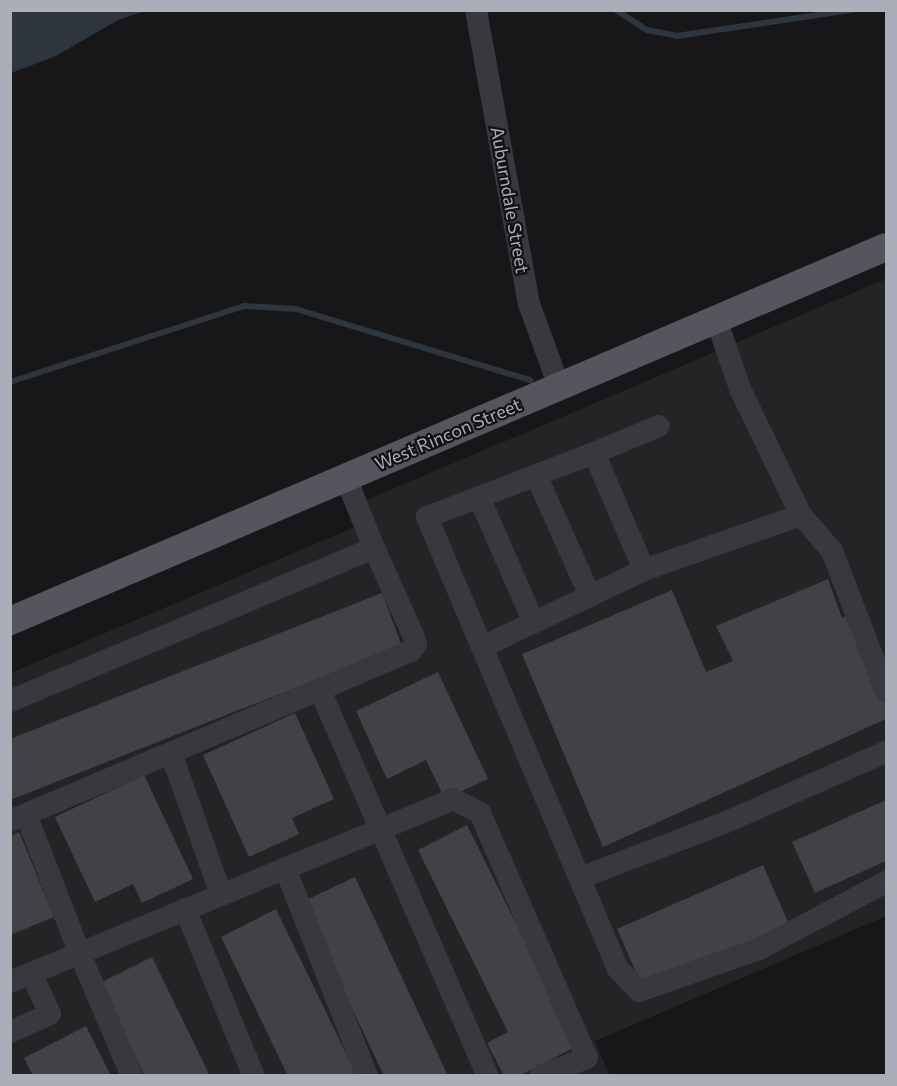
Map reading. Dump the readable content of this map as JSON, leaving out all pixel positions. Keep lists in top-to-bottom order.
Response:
{
  "streets": {
    "main road": ["West Rincon Street"],
    "street": ["Auburndale Street"]
  },
  "crossings": [
    ["Auburndale Street", "West Rincon Street"]
  ]
}
